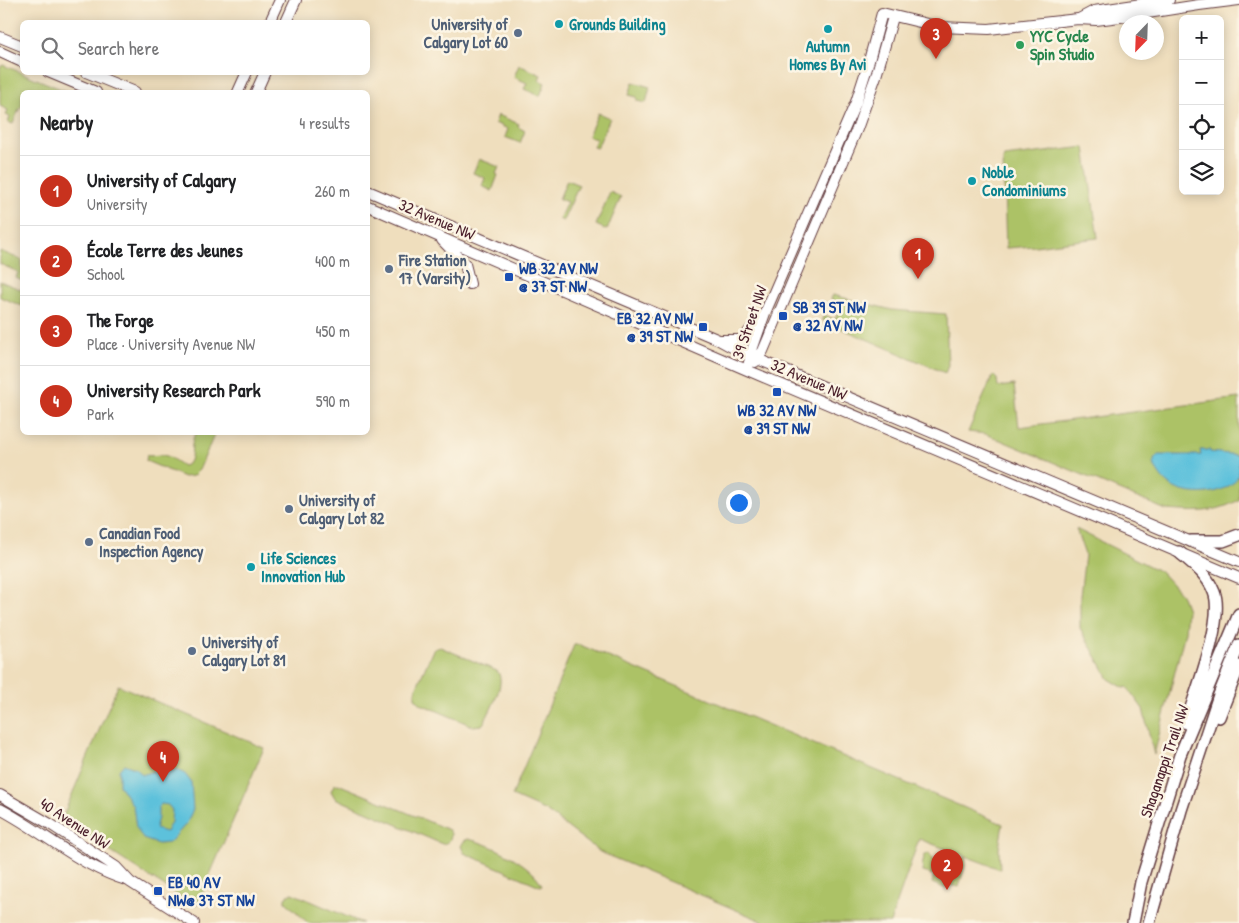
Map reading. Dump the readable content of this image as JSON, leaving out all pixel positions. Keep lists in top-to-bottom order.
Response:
{
  "streets": {
    "main road": [
      "32 Avenue NW",
      "39 Street NW",
      "Shaganappi Trail NW",
      "40 Avenue NW"
    ]
  },
  "crossings": [
    ["32 Avenue NW", "39 Street NW"]
  ],
  "places": {
    "other": [
      "Grounds Building",
      "Autumn Homes By Avi",
      "University of Calgary Lot 60",
      "YYC Cycle Spin Studio",
      "Noble Condominiums",
      "Fire Station 17 (Varsity)",
      "University of Calgary Lot 82",
      "Canadian Food Inspection Agency",
      "Life Sciences Innovation Hub",
      "University of Calgary Lot 81"
    ],
    "transit": [
      "WB 32 AV NW @ 37 ST NW",
      "SB 39 ST NW @ 32 AV NW",
      "EB 32 AV NW @ 39 ST NW",
      "WB 32 AV NW @ 39 ST NW",
      "EB 40 AV NW@ 37 ST NW"
    ]
  },
  "north": "bottom left",
  "page": {
    "map_buttons": ["+", "−"],
    "pins": [
      "3",
      "1",
      "4",
      "2"
    ],
    "search": "Search here",
    "heading": ["Nearby", "4 results"],
    "list": [
      {
        "mark": "1",
        "name": "University of Calgary",
        "note": "University",
        "value": "260 m"
      },
      {
        "mark": "2",
        "name": "École Terre des Jeunes",
        "note": "School",
        "value": "400 m"
      },
      {
        "mark": "3",
        "name": "The Forge",
        "note": "Place · University Avenue NW",
        "value": "450 m"
      },
      {
        "mark": "4",
        "name": "University Research Park",
        "note": "Park",
        "value": "590 m"
      }
    ]
  }
}
